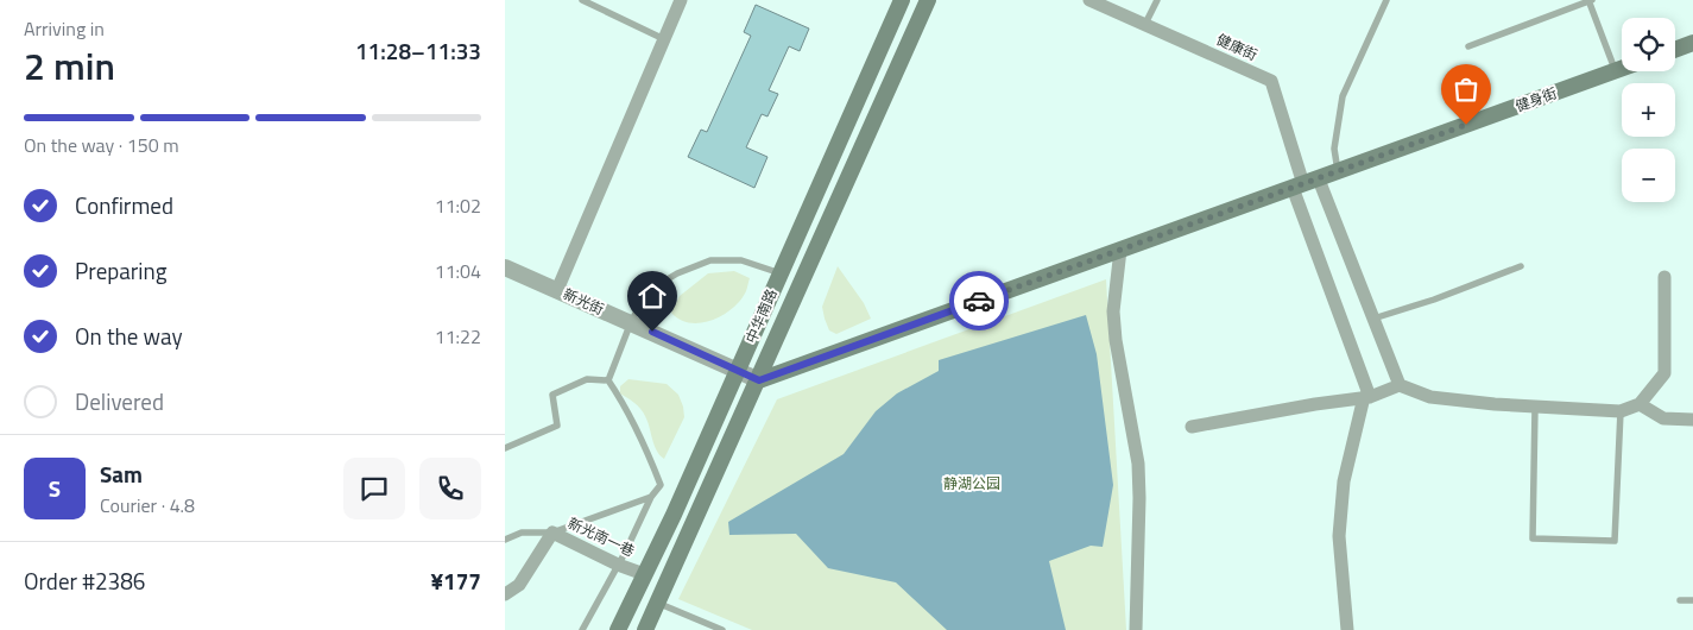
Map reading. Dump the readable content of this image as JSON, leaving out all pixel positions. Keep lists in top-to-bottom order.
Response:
{
  "streets": {
    "main road": ["健身街", "中华南路"],
    "street": ["健康街", "新光街", "新光南一巷"]
  },
  "crossings": [
    ["健康街", "健身街"],
    ["健身街", "新光街"],
    ["健身街", "中华南路"],
    ["新光街", "中华南路"],
    ["中华南路", "新光南一巷"]
  ],
  "parks": ["静湖公园"],
  "page": {
    "heading": ["2 min", "Arriving in", "11:28–11:33"],
    "panel": [
      "Sam",
      "Courier · 4.8",
      "Order #2386",
      "¥177"
    ],
    "map_buttons": ["+", "−"],
    "bar": "On the way · 150 m",
    "list": [
      ["Confirmed", "11:02"],
      ["Preparing", "11:04"],
      ["On the way", "11:22"],
      "Delivered"
    ],
    "round": "S"
  }
}
